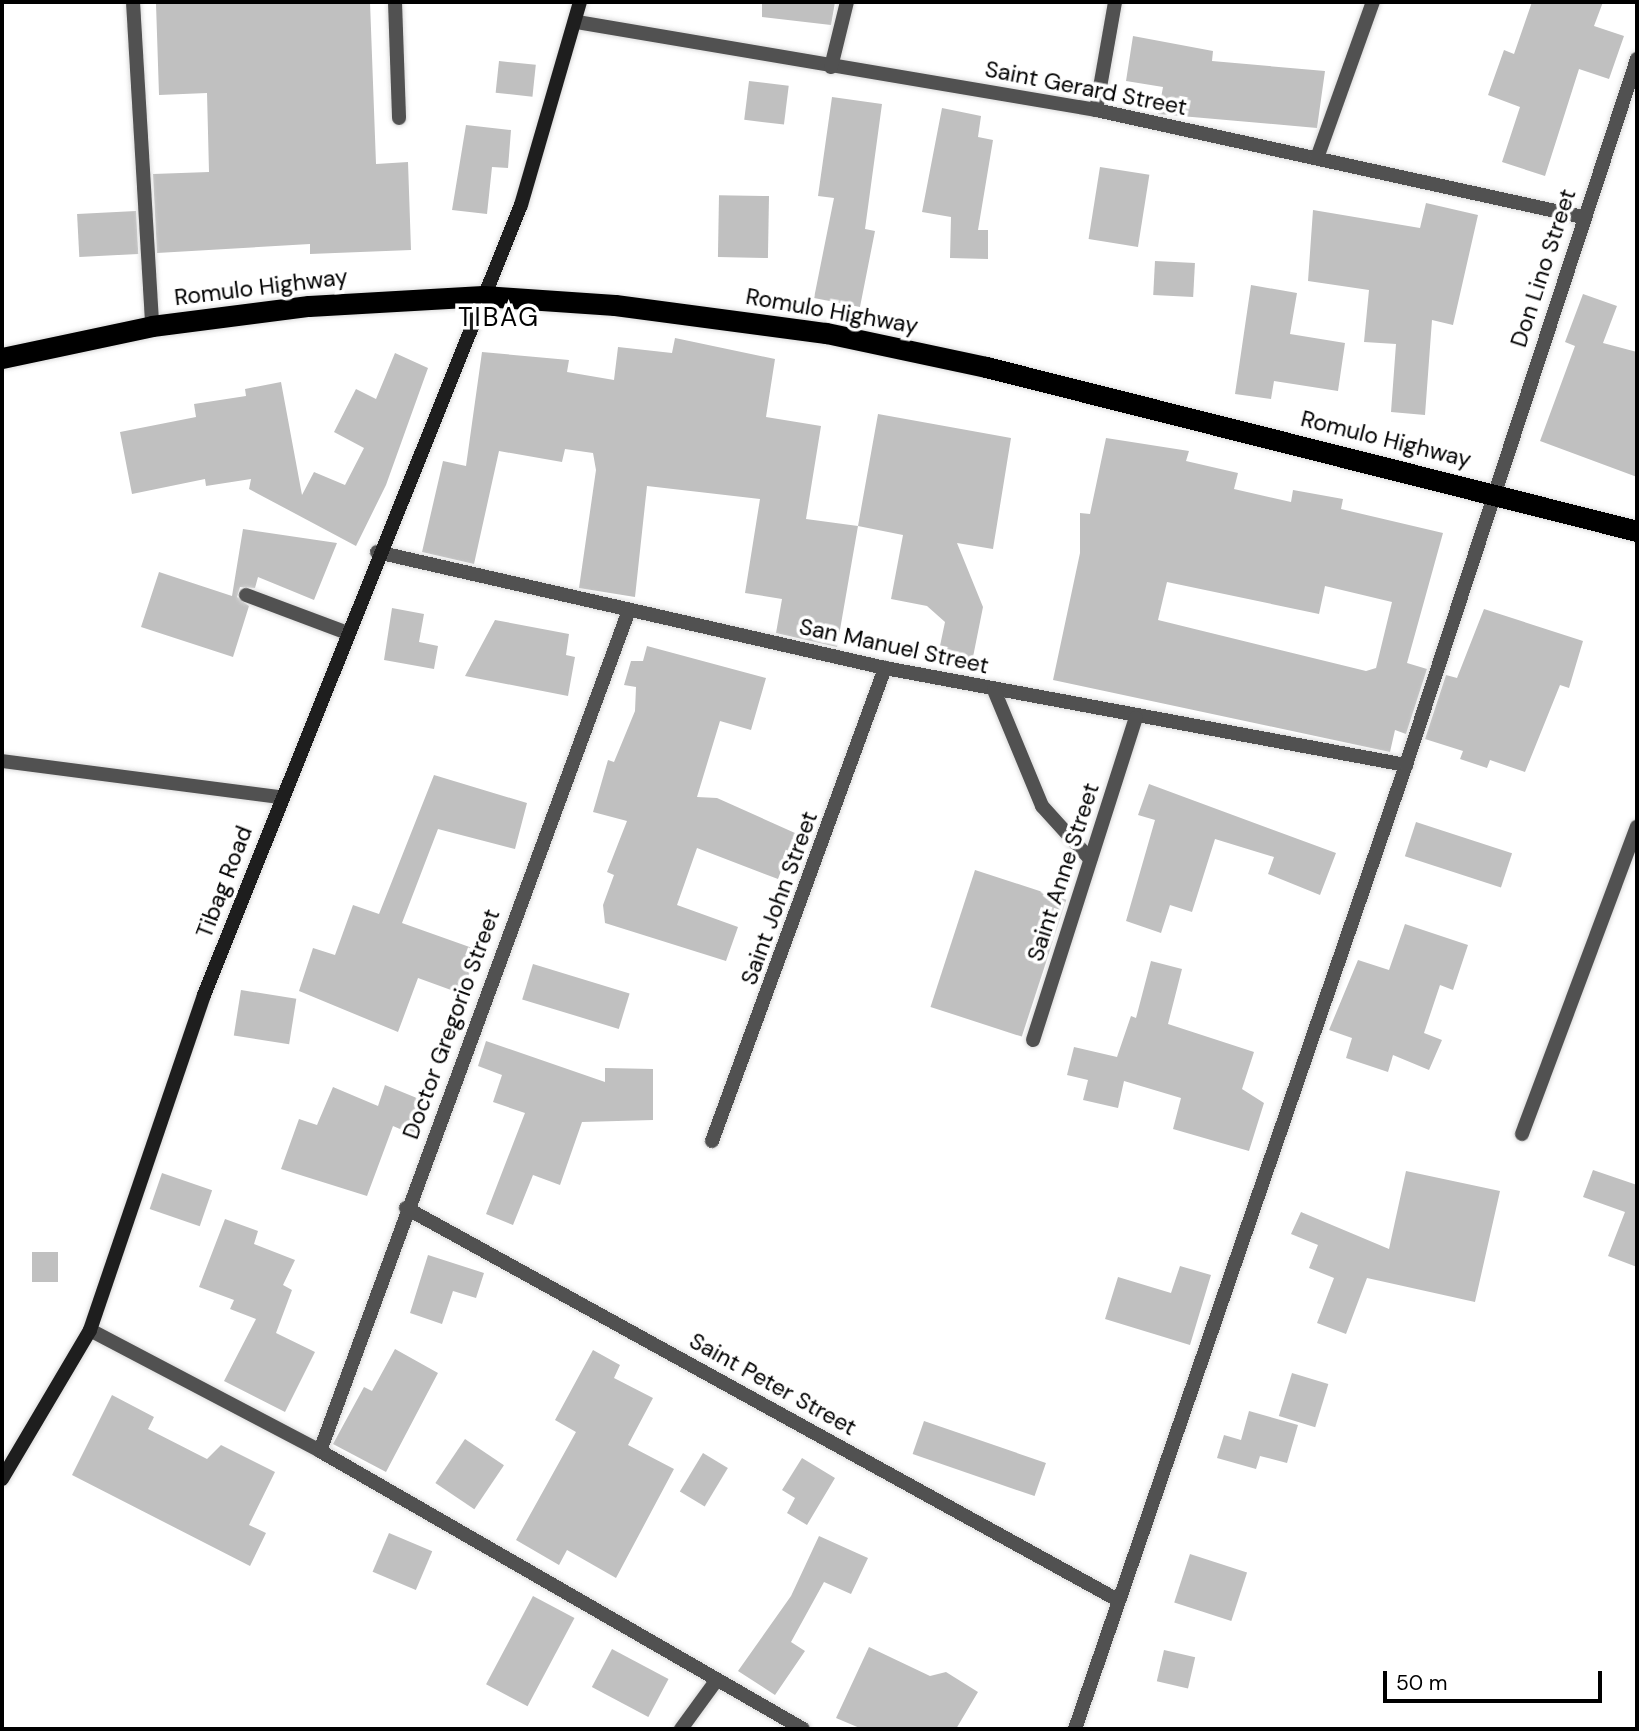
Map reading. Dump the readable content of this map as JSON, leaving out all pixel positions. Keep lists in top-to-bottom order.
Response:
{
  "streets": {
    "highway": ["Romulo Highway"],
    "street": [
      "Saint Gerard Street",
      "Don Lino Street",
      "San Manuel Street",
      "Saint Anne Street",
      "Tibag Road",
      "Saint John Street",
      "Doctor Gregorio Street",
      "Saint Peter Street"
    ]
  },
  "crossings": [
    ["Saint Gerard Street", "Don Lino Street"],
    ["Saint Gerard Street", "Tibag Road"],
    ["Don Lino Street", "Romulo Highway"],
    ["Don Lino Street", "San Manuel Street"],
    ["Don Lino Street", "Saint Peter Street"],
    ["Romulo Highway", "Tibag Road"],
    ["San Manuel Street", "Saint Anne Street"],
    ["San Manuel Street", "Tibag Road"],
    ["San Manuel Street", "Saint John Street"],
    ["San Manuel Street", "Doctor Gregorio Street"],
    ["Doctor Gregorio Street", "Saint Peter Street"]
  ],
  "districts": ["TIBAG"],
  "scale_bar": "50 m"
}
